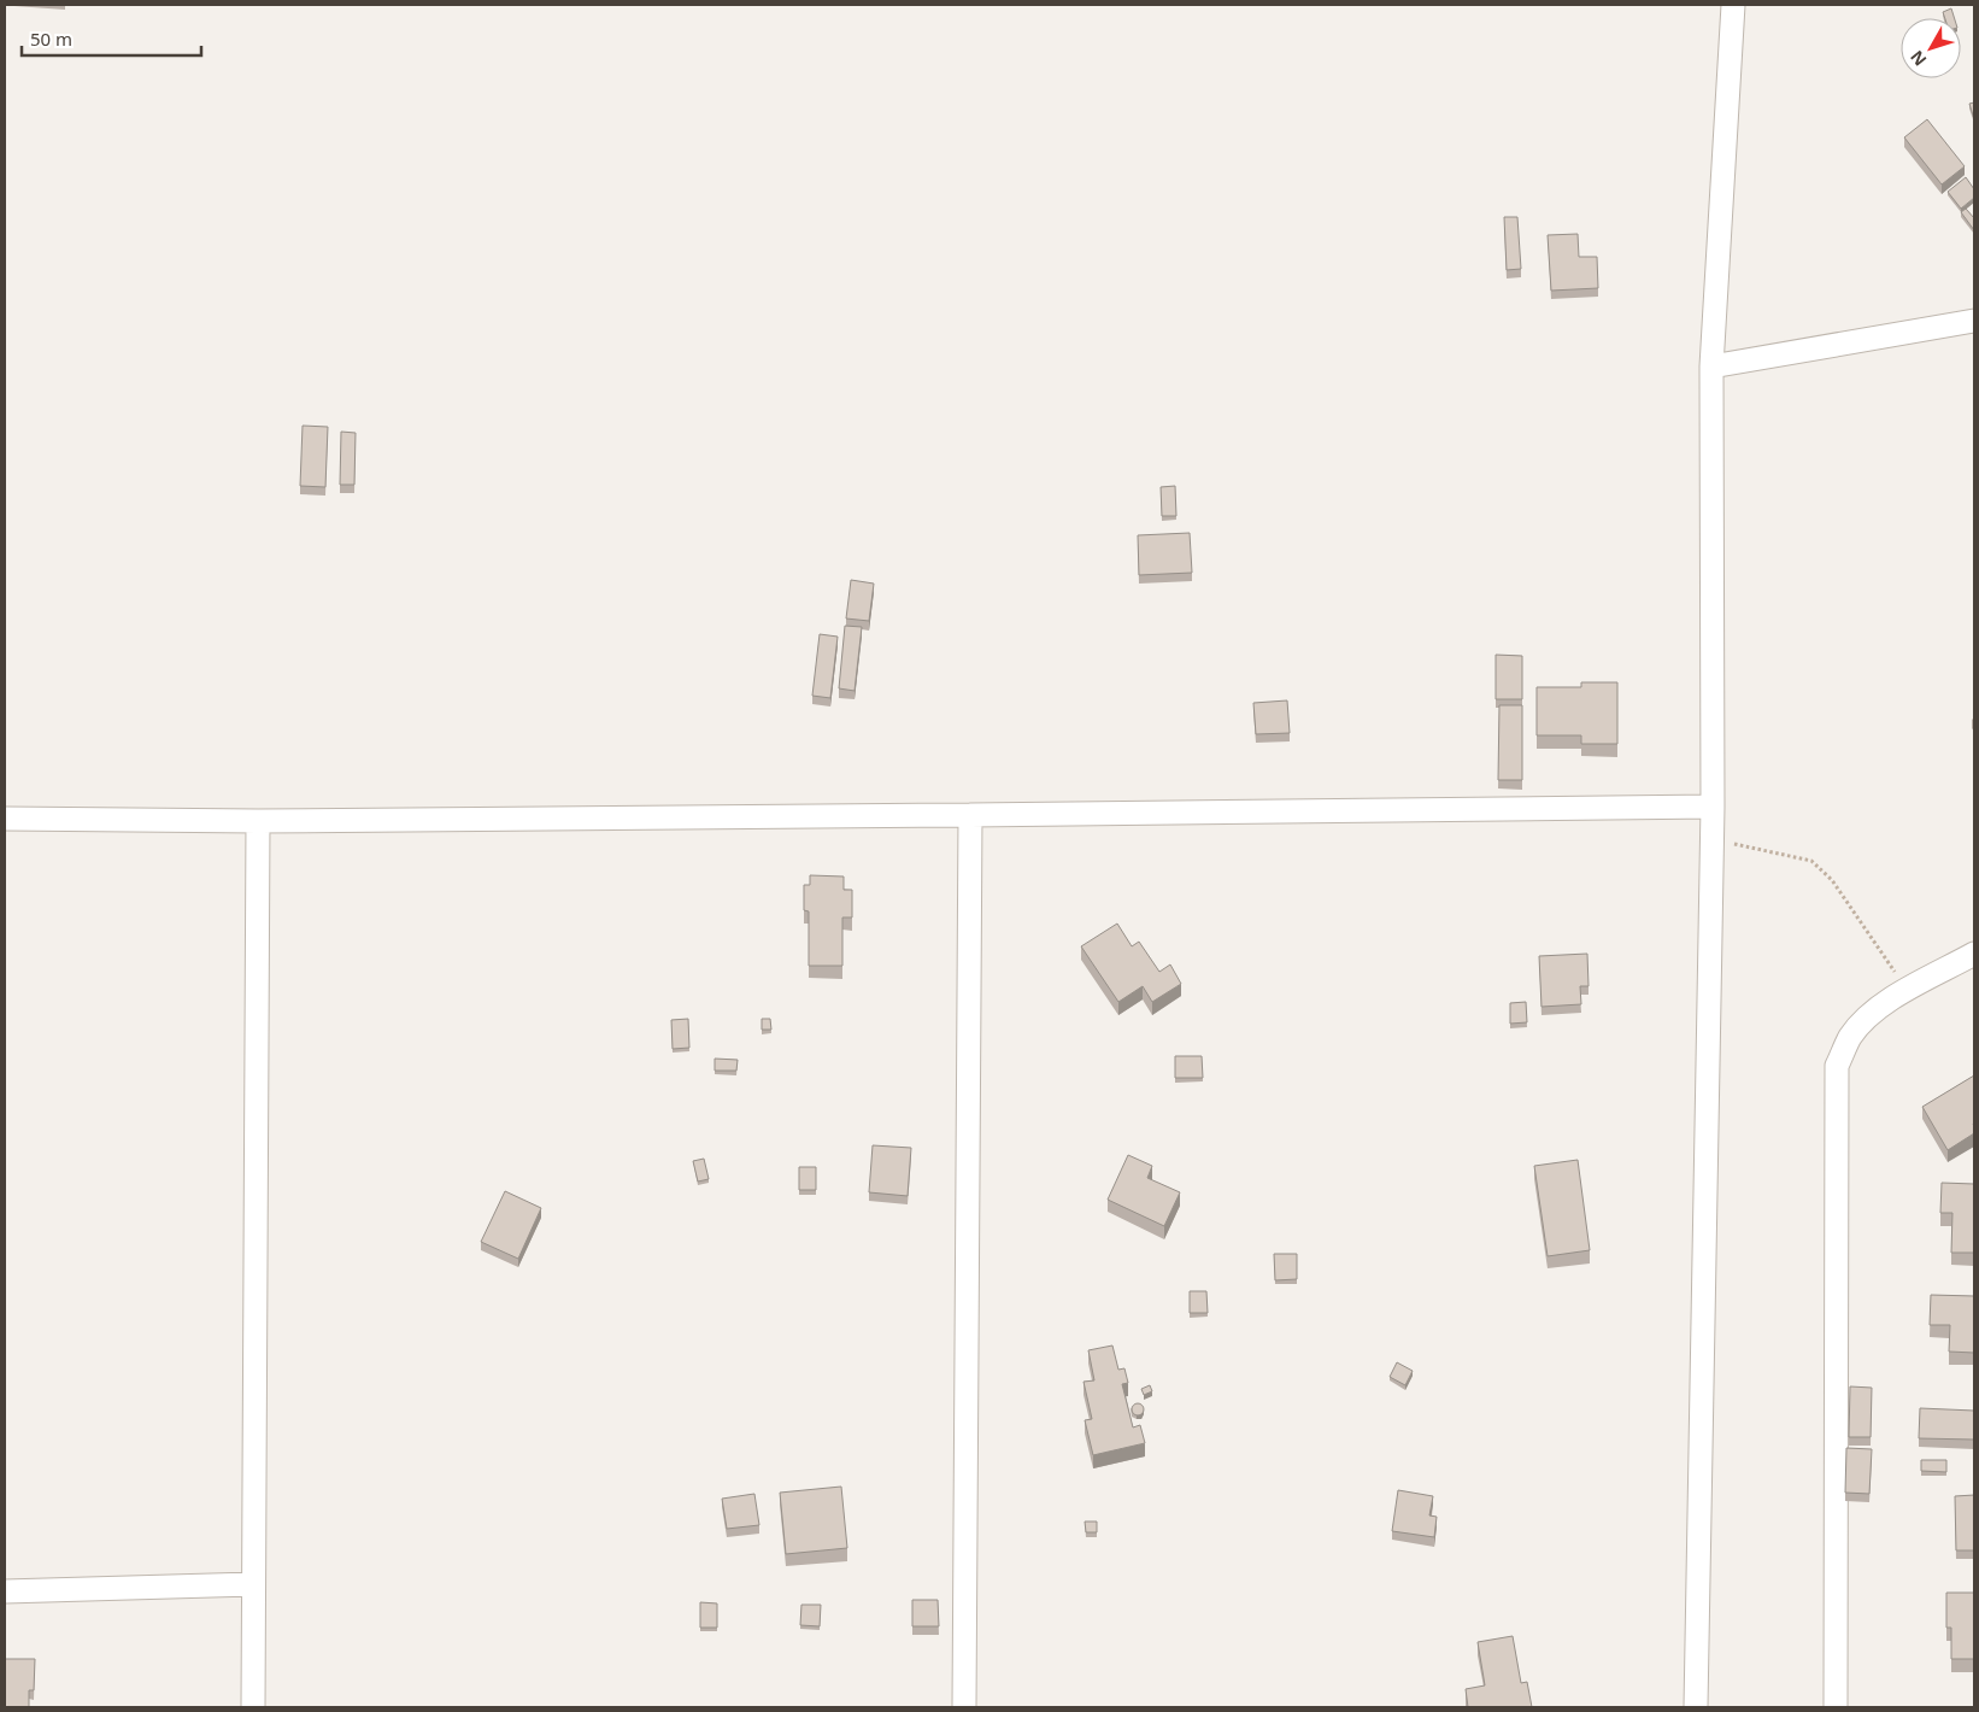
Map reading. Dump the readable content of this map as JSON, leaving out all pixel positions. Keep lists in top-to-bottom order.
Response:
{
  "scale_bar": "50 m",
  "north": "bottom left"
}
